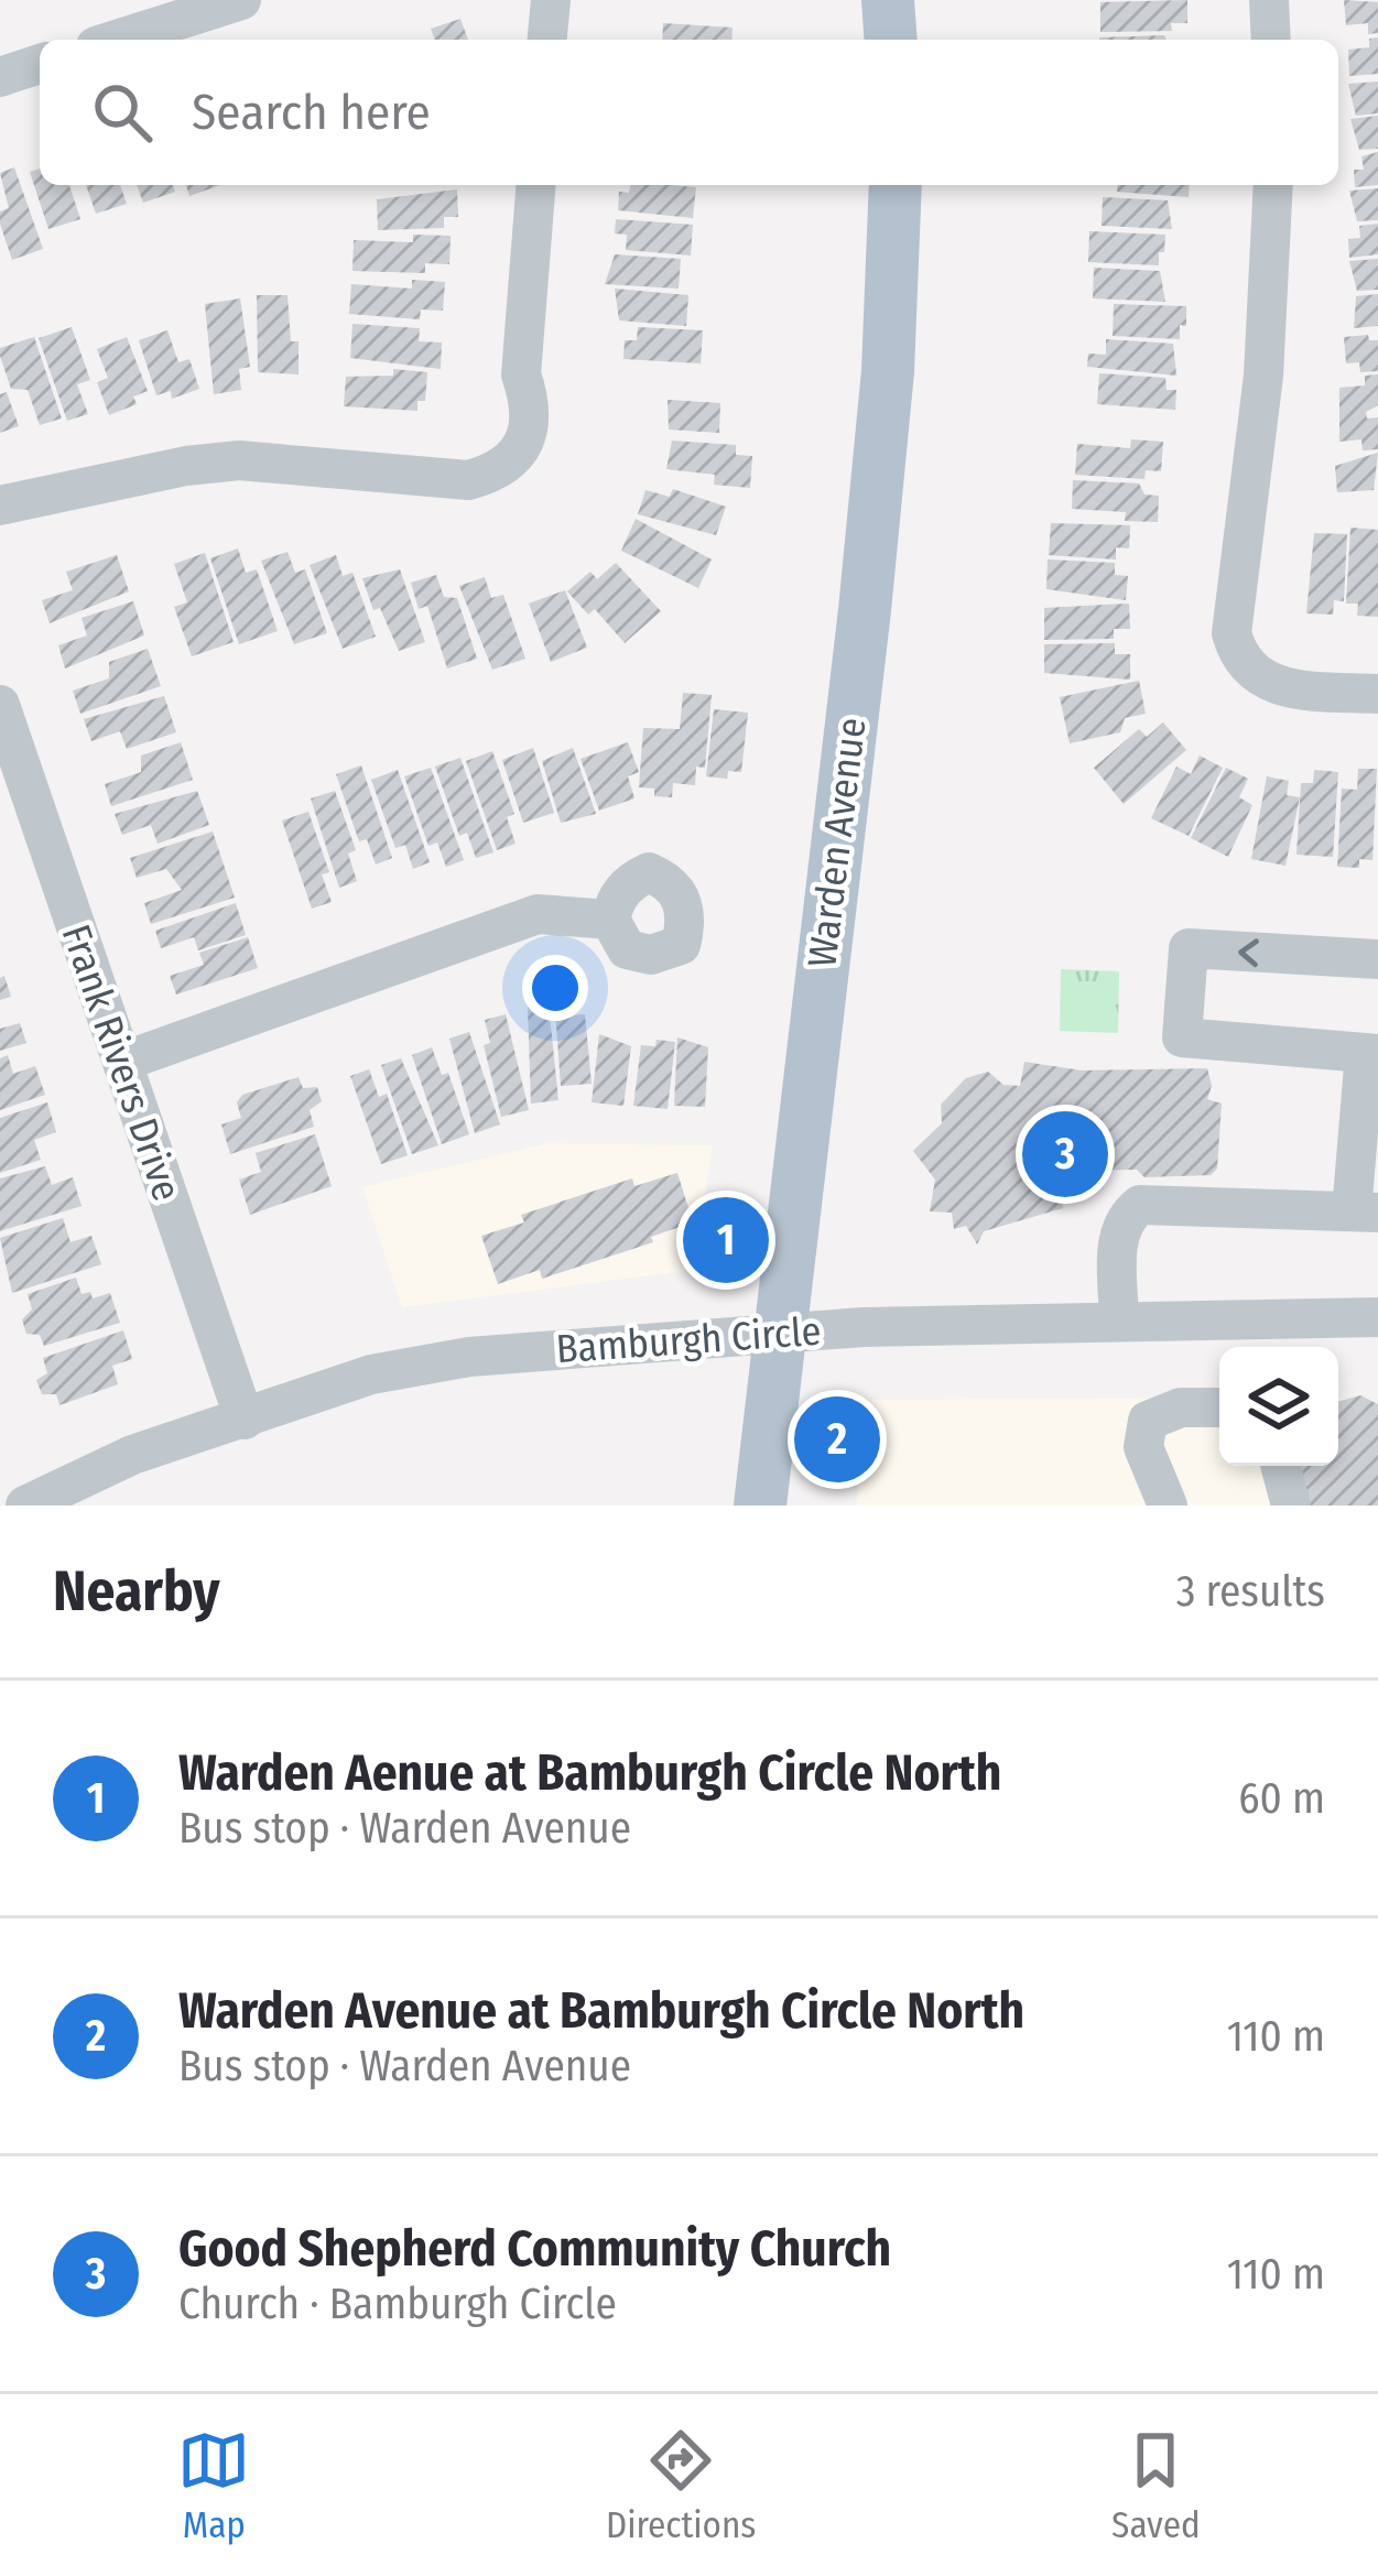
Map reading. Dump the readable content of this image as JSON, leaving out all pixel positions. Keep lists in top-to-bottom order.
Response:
{
  "streets": {
    "main road": ["Warden Avenue"],
    "street": ["Frank Rivers Drive", "Bamburgh Circle"]
  },
  "crossings": [
    ["Warden Avenue", "Bamburgh Circle"],
    ["Frank Rivers Drive", "Bamburgh Circle"]
  ],
  "page": {
    "search": "Search here",
    "pins": ["3", "1", "2"],
    "heading": ["Nearby", "3 results"],
    "list": [
      {
        "mark": "1",
        "name": "Warden Aenue at Bamburgh Circle North",
        "note": "Bus stop · Warden Avenue",
        "value": "60 m"
      },
      {
        "mark": "2",
        "name": "Warden Avenue at Bamburgh Circle North",
        "note": "Bus stop · Warden Avenue",
        "value": "110 m"
      },
      {
        "mark": "3",
        "name": "Good Shepherd Community Church",
        "note": "Church · Bamburgh Circle",
        "value": "110 m"
      }
    ],
    "nav": ["Map", "Directions", "Saved"]
  }
}
